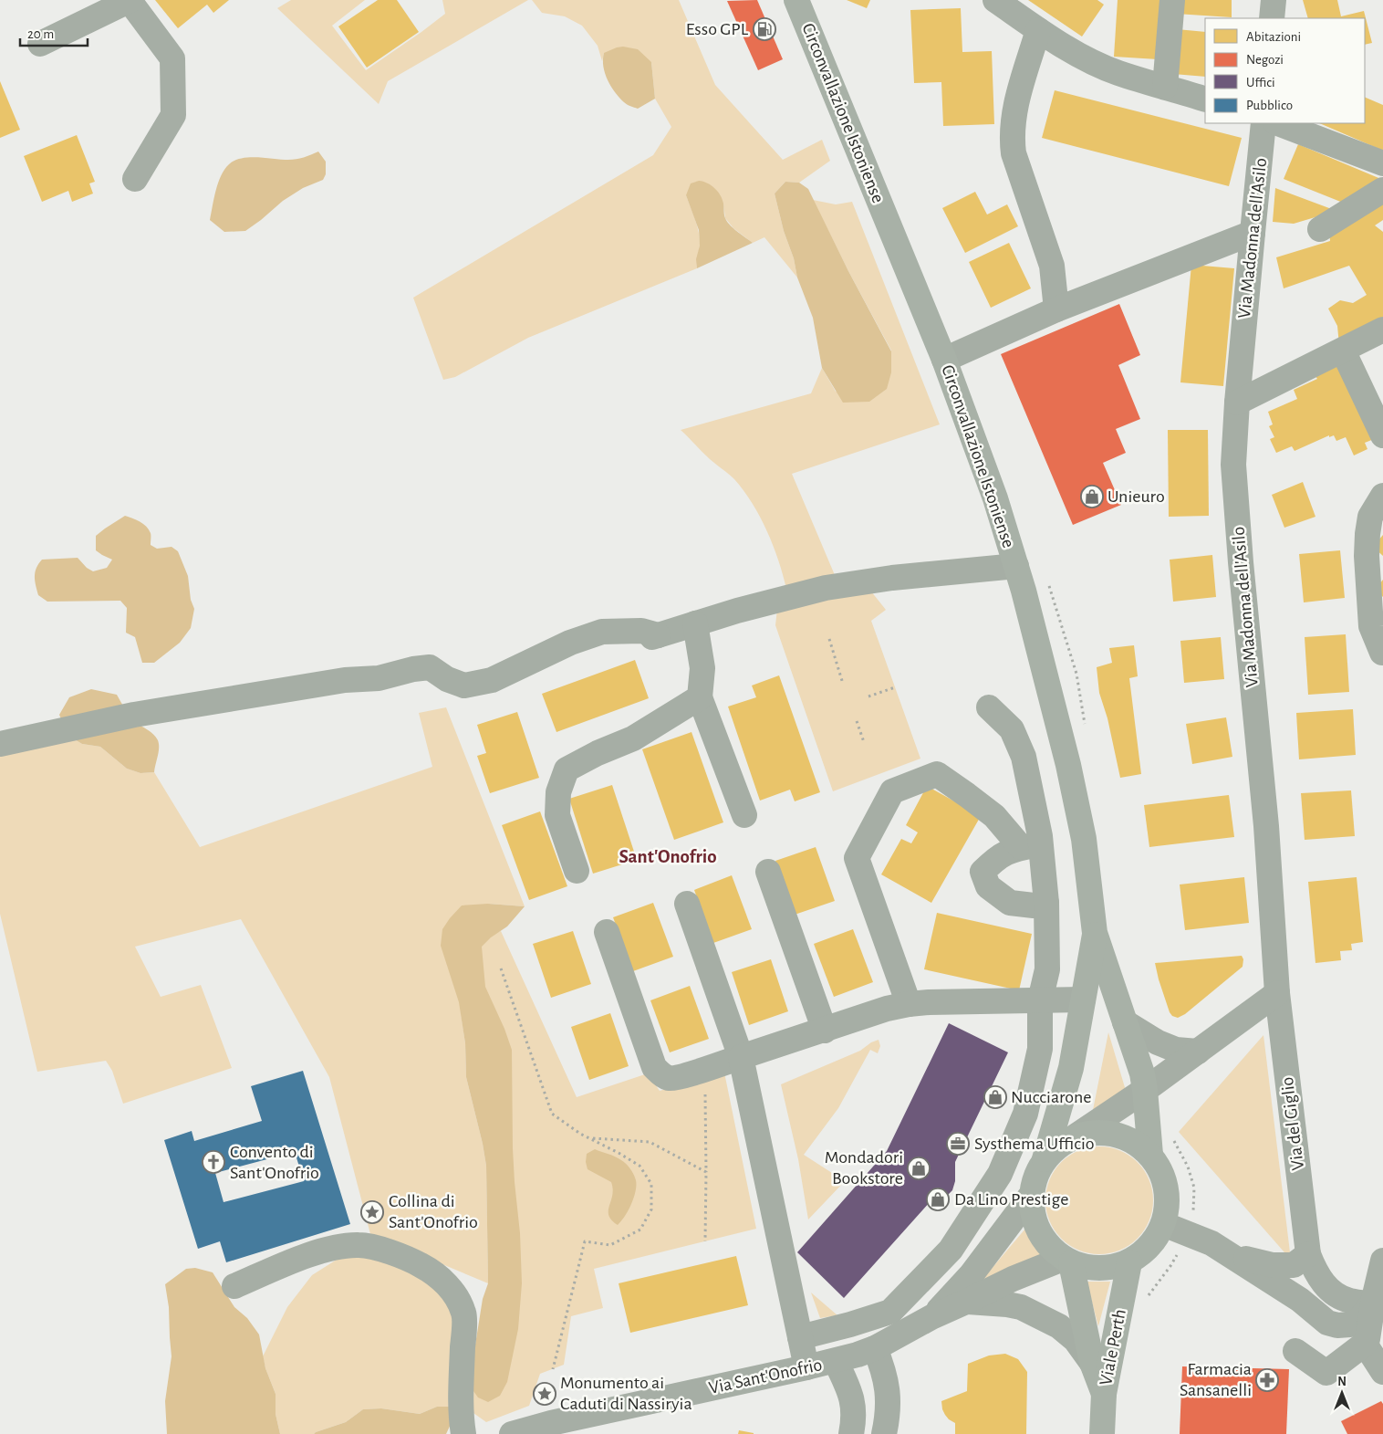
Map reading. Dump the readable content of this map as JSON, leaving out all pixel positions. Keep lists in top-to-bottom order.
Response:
{
  "streets": {
    "main road": ["Circonvallazione Istoniense", "Viale Perth"],
    "street": ["Via Madonna dell'Asilo", "Via del Giglio", "Via Sant'Onofrio"]
  },
  "crossings": [
    ["Circonvallazione Istoniense", "Viale Perth"],
    ["Circonvallazione Istoniense", "Via Sant'Onofrio"],
    ["Via Madonna dell'Asilo", "Via del Giglio"],
    ["Viale Perth", "Via Sant'Onofrio"]
  ],
  "districts": ["Sant'Onofrio"],
  "places": {
    "fuel station": ["Esso GPL"],
    "shop": [
      "Unieuro",
      "Nucciarone",
      "Mondadori Bookstore",
      "Da Lino Prestige"
    ],
    "office": ["Systhema Ufficio"],
    "church": ["Convento di Sant'Onofrio"],
    "place": ["Collina di Sant'Onofrio", "Monumento ai Caduti di Nassiryia"],
    "pharmacy": ["Farmacia Sansanelli"]
  },
  "legend": [
    "Abitazioni",
    "Negozi",
    "Uffici",
    "Pubblico"
  ],
  "scale_bar": "20 m",
  "north": "top"
}
